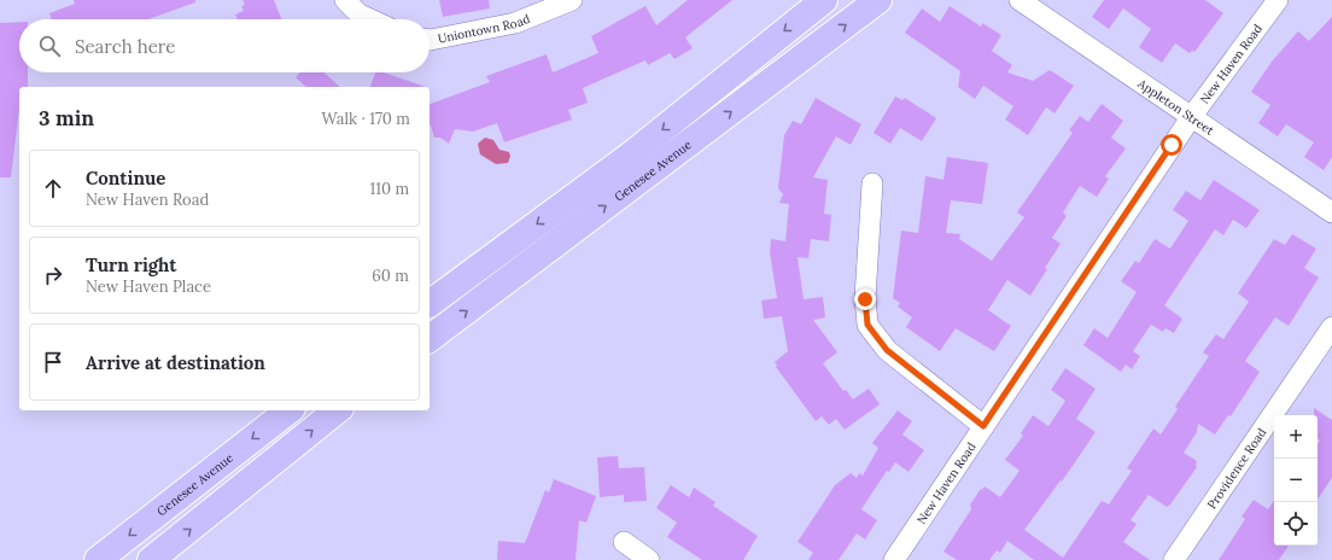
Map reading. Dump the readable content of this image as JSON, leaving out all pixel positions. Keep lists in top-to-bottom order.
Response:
{
  "streets": {
    "main road": ["Genesee Avenue"],
    "street": [
      "Uniontown Road",
      "New Haven Road",
      "Appleton Street",
      "Providence Road"
    ]
  },
  "crossings": [
    ["New Haven Road", "Appleton Street"]
  ],
  "page": {
    "search": "Search here",
    "heading": ["3 min", "Walk · 170 m"],
    "list": [
      ["Continue", "New Haven Road", "110 m"],
      ["Turn right", "New Haven Place", "60 m"],
      "Arrive at destination"
    ],
    "map_buttons": ["+", "−"]
  }
}
